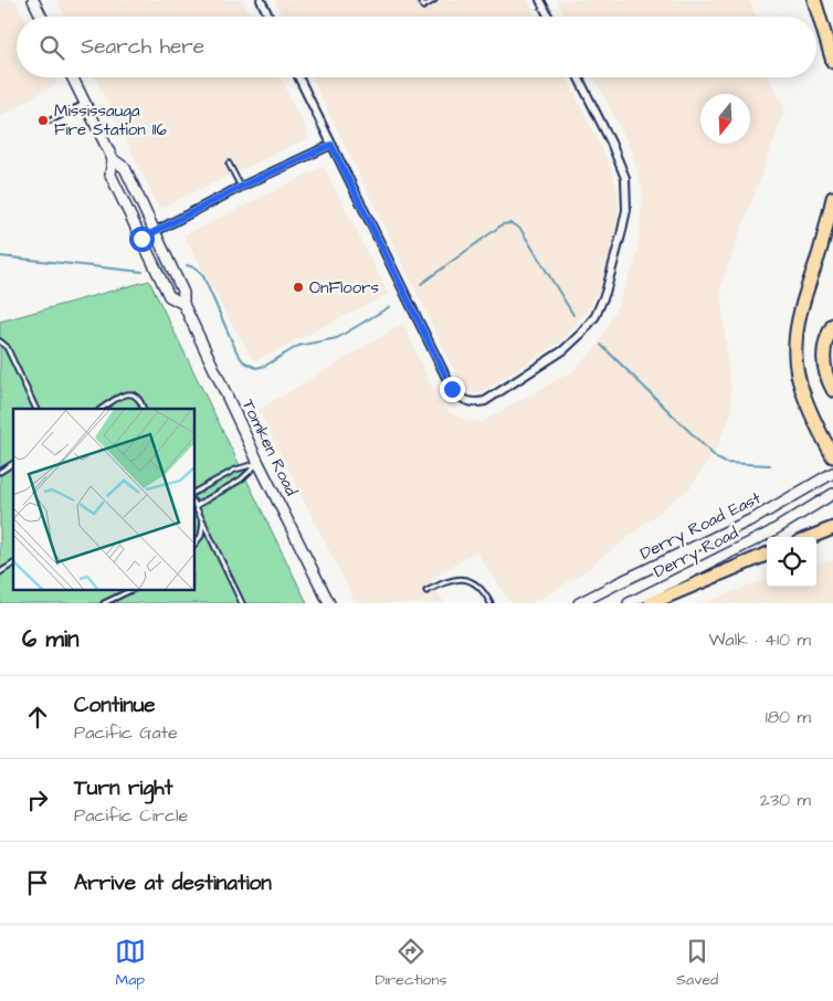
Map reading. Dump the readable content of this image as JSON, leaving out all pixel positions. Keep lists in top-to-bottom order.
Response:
{
  "streets": {
    "main road": ["Tomken Road", "Derry Road East", "Derry Road"]
  },
  "places": ["Mississauga Fire Station 116", "OnFloors"],
  "north": "bottom",
  "page": {
    "search": "Search here",
    "heading": ["6 min", "Walk · 410 m"],
    "list": [
      ["Continue", "Pacific Gate", "180 m"],
      ["Turn right", "Pacific Circle", "230 m"],
      "Arrive at destination"
    ],
    "nav": ["Map", "Directions", "Saved"]
  }
}
